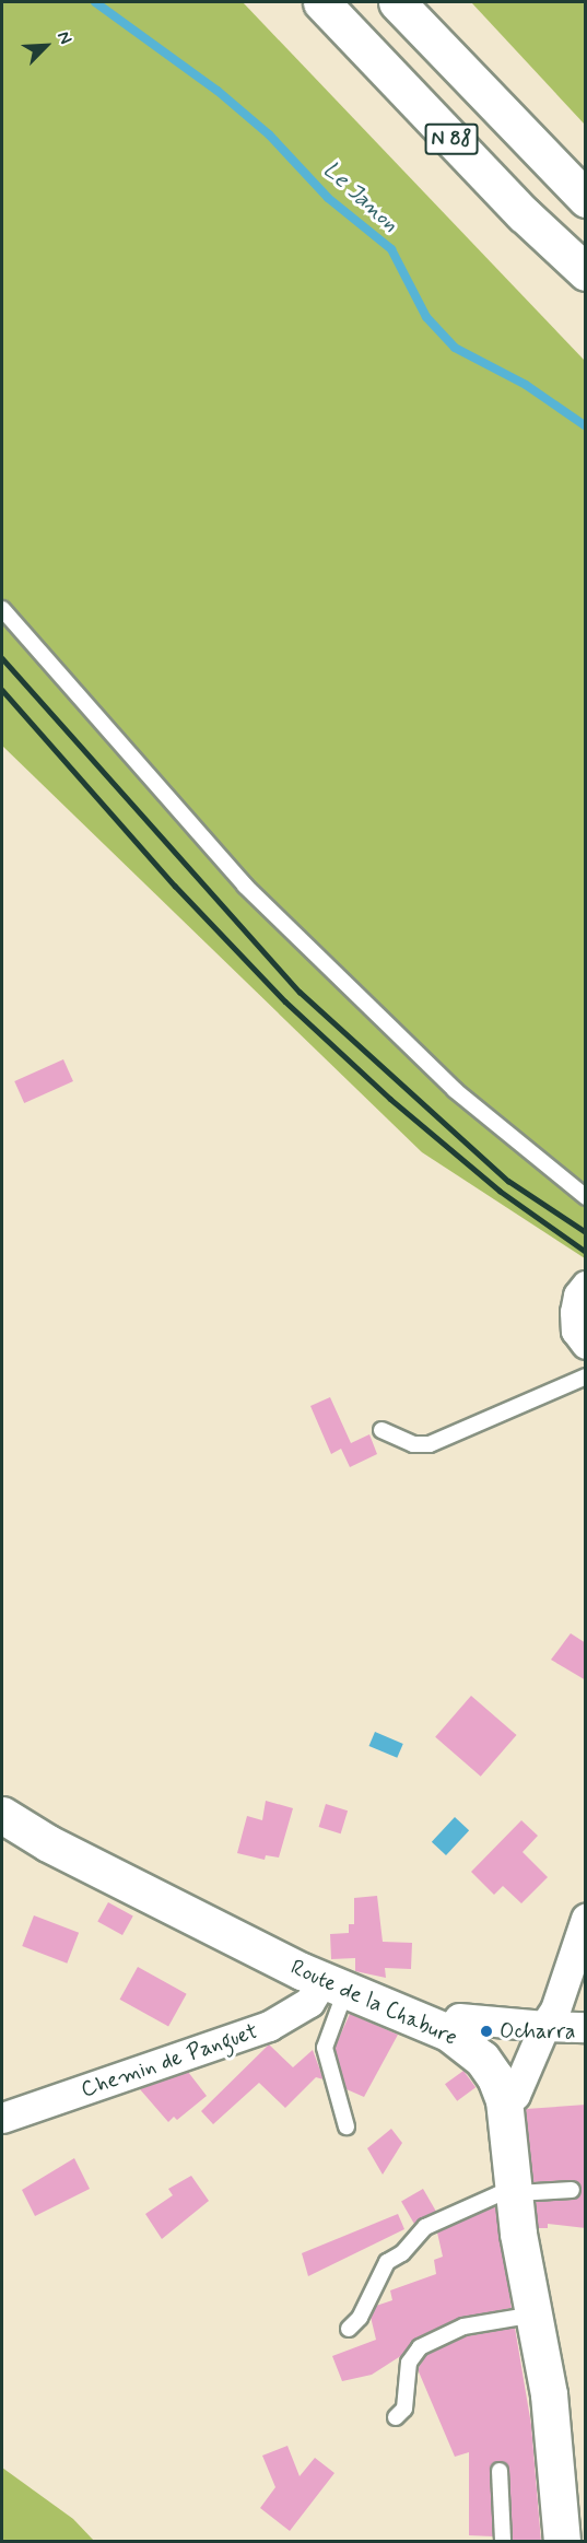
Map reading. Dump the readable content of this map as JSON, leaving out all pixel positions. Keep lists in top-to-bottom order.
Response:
{
  "streets": {
    "main road": ["N 88", "Route de la Chabure"],
    "street": ["Chemin de Panguet"]
  },
  "crossings": [
    ["Route de la Chabure", "Chemin de Panguet"]
  ],
  "water": ["Le Janon"],
  "places": ["Ocharra"],
  "north": "top right"
}
